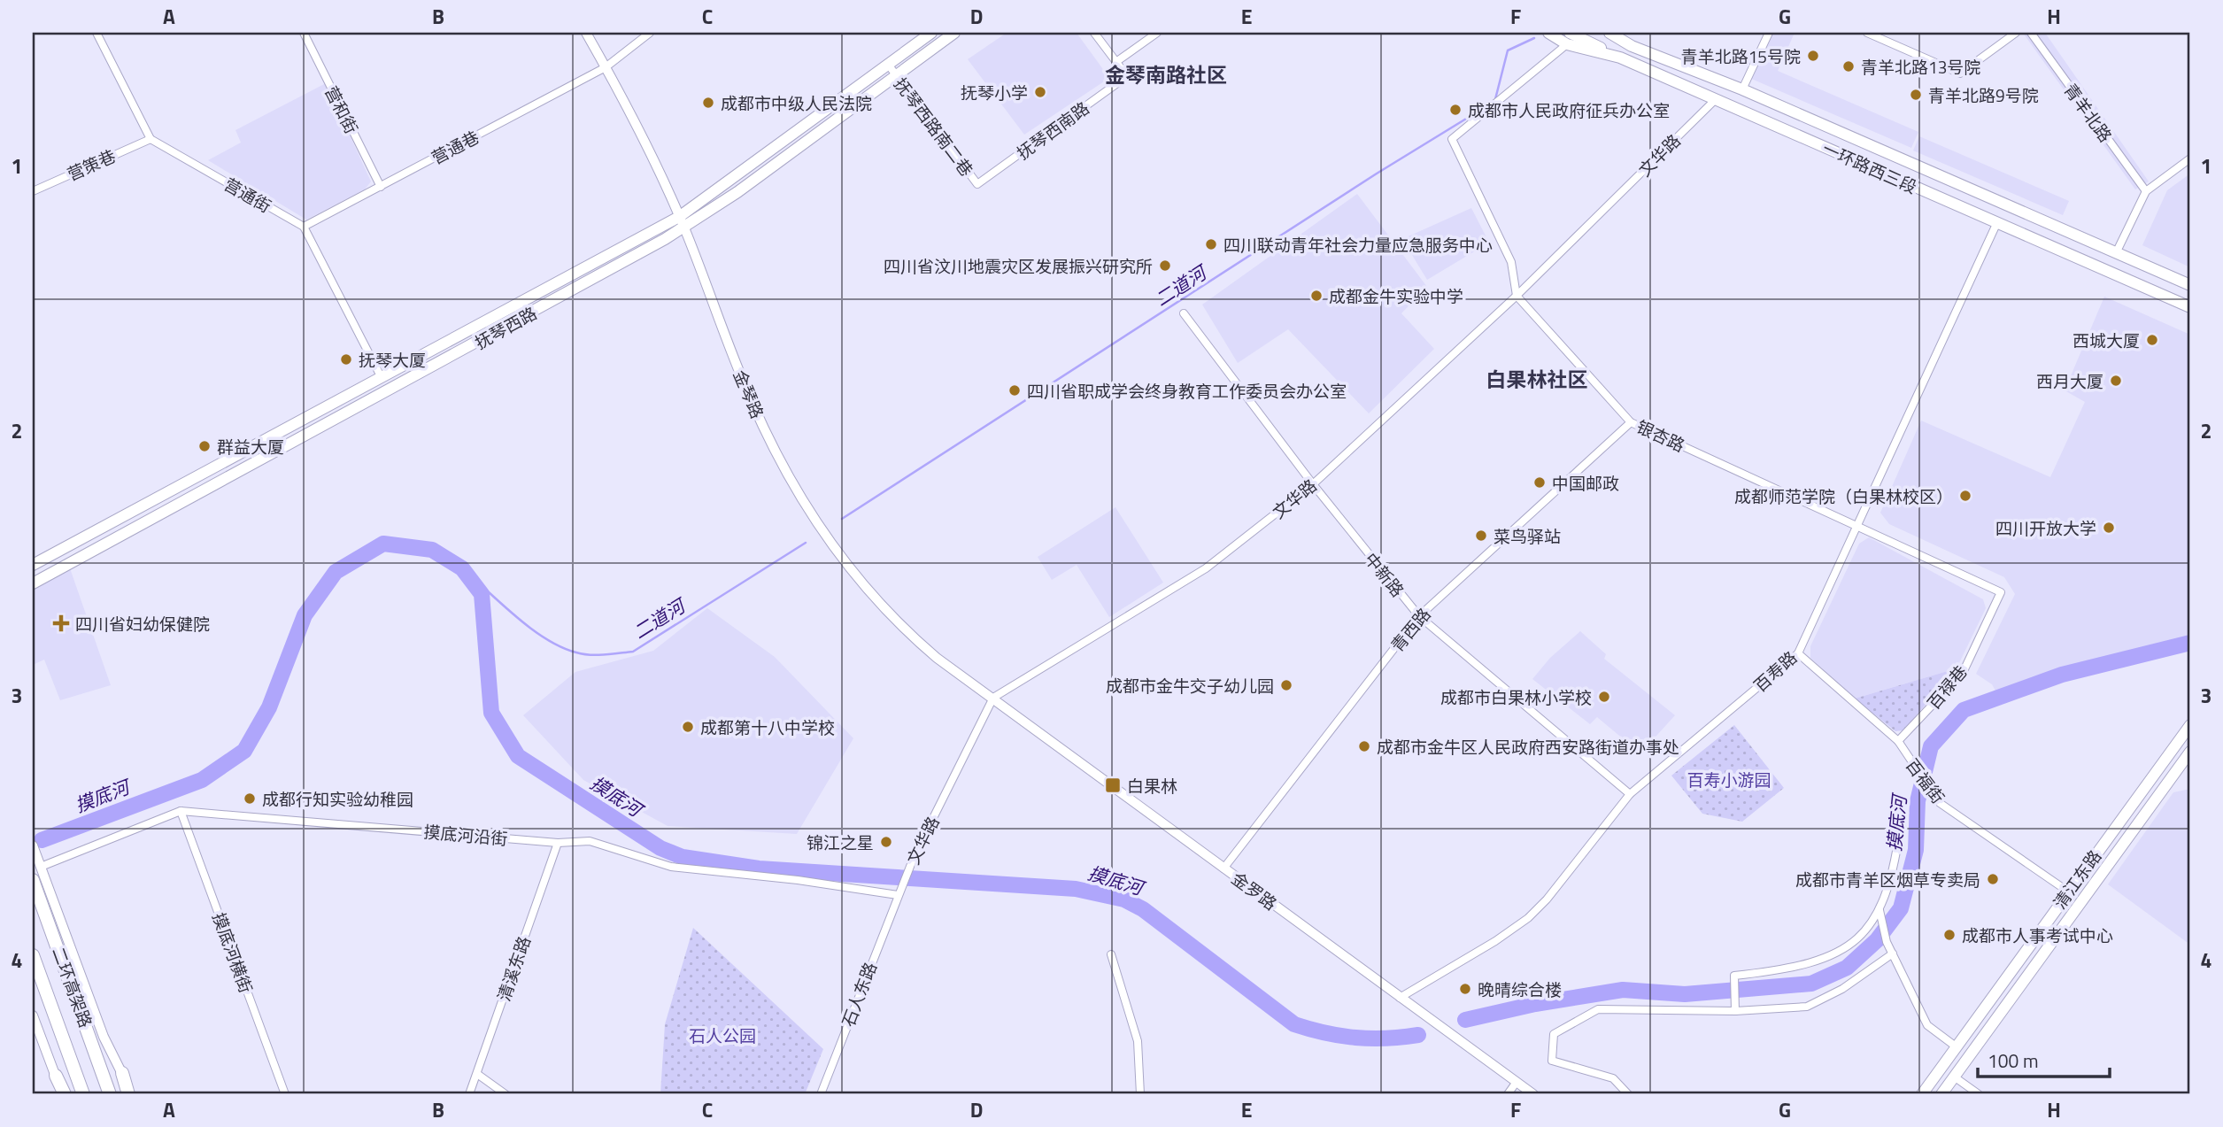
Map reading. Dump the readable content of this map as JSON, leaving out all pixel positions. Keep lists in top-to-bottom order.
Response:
{
  "streets": {
    "highway": ["二环高架路"],
    "main road": ["一环路西三段", "抚琴西路", "清江东路"],
    "street": [
      "营和街",
      "青羊北路",
      "抚琴西路南二巷",
      "抚琴西南路",
      "营通巷",
      "文华路",
      "营策巷",
      "营通街",
      "金琴路",
      "银杏路",
      "中新路",
      "青西路",
      "百寿路",
      "百禄巷",
      "百福街",
      "摸底河沿街",
      "金罗路",
      "摸底河横街",
      "清溪东路",
      "石人东路"
    ]
  },
  "crossings": [
    ["营和街", "营通巷"],
    ["抚琴西路南二巷", "抚琴西南路"],
    ["抚琴西路南二巷", "抚琴西路"],
    ["营通巷", "营通街"],
    ["营通巷", "金琴路"],
    ["文华路", "一环路西三段"],
    ["文华路", "金琴路"],
    ["文华路", "银杏路"],
    ["文华路", "中新路"],
    ["文华路", "摸底河沿街"],
    ["文华路", "金罗路"],
    ["文华路", "石人东路"],
    ["营策巷", "营通街"],
    ["一环路西三段", "百寿路"],
    ["抚琴西路", "金琴路"],
    ["金琴路", "金罗路"],
    ["银杏路", "青西路"],
    ["银杏路", "百寿路"],
    ["银杏路", "百禄巷"],
    ["中新路", "青西路"],
    ["中新路", "百寿路"],
    ["青西路", "金罗路"],
    ["百寿路", "百福街"],
    ["百寿路", "金罗路"],
    ["百禄巷", "百福街"],
    ["百福街", "清江东路"],
    ["摸底河沿街", "摸底河横街"],
    ["摸底河沿街", "清溪东路"],
    ["摸底河沿街", "石人东路"]
  ],
  "districts": ["金琴南路社区", "白果林社区"],
  "water": ["二道河", "摸底河"],
  "parks": ["百寿小游园", "石人公园"],
  "places": {
    "other": [
      "青羊北路15号院",
      "青羊北路13号院",
      "抚琴小学",
      "青羊北路9号院",
      "成都市中级人民法院",
      "成都市人民政府征兵办公室",
      "四川联动青年社会力量应急服务中心",
      "四川省汶川地震灾区发展振兴研究所",
      "成都金牛实验中学",
      "西城大厦",
      "抚琴大厦",
      "西月大厦",
      "四川省职成学会终身教育工作委员会办公室",
      "群益大厦",
      "中国邮政",
      "成都师范学院（白果林校区）",
      "四川开放大学",
      "菜鸟驿站",
      "成都市金牛交子幼儿园",
      "成都市白果林小学校",
      "成都第十八中学校",
      "成都市金牛区人民政府西安路街道办事处",
      "成都行知实验幼稚园",
      "锦江之星",
      "成都市青羊区烟草专卖局",
      "成都市人事考试中心",
      "晚晴综合楼"
    ],
    "health": ["四川省妇幼保健院"],
    "transit": ["白果林"]
  },
  "scale_bar": "100 m",
  "grid": {
    "columns": [
      "A",
      "B",
      "C",
      "D",
      "E",
      "F",
      "G",
      "H"
    ],
    "rows": [
      "1",
      "2",
      "3",
      "4"
    ]
  }
}
